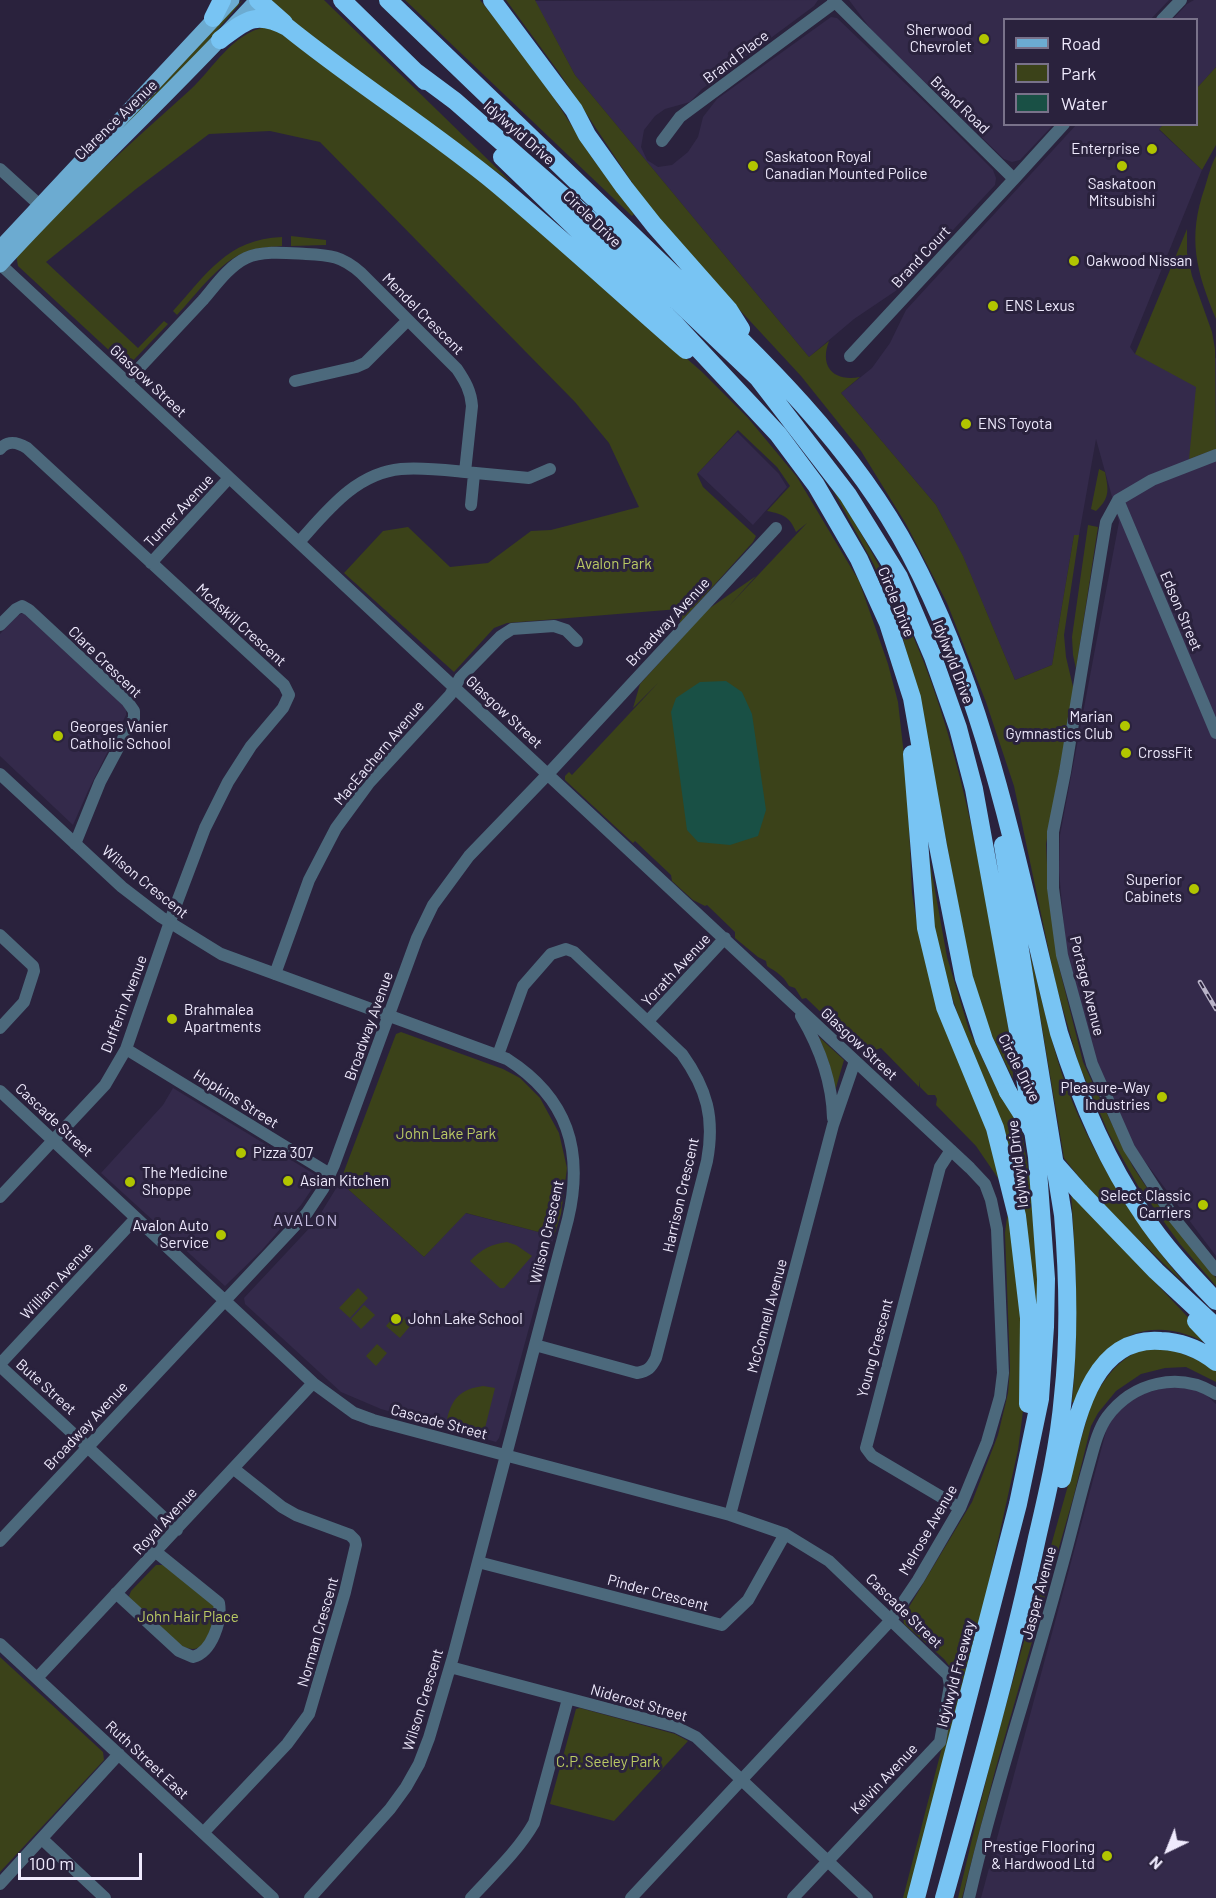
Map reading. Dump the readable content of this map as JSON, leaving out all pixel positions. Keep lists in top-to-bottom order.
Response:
{
  "streets": {
    "highway": ["Idylwyld Drive", "Circle Drive", "Idylwyld Freeway"],
    "main road": ["Clarence Avenue"],
    "street": [
      "Brand Place",
      "Brand Road",
      "Brand Court",
      "Mendel Crescent",
      "Glasgow Street",
      "Turner Avenue",
      "Edson Street",
      "Broadway Avenue",
      "McAskill Crescent",
      "Clare Crescent",
      "MacEachern Avenue",
      "Wilson Crescent",
      "Yorath Avenue",
      "Portage Avenue",
      "Dufferin Avenue",
      "Hopkins Street",
      "Cascade Street",
      "Harrison Crescent",
      "William Avenue",
      "McConnell Avenue",
      "Young Crescent",
      "Bute Street",
      "Royal Avenue",
      "Melrose Avenue",
      "Pinder Crescent",
      "Jasper Avenue",
      "Norman Crescent",
      "Niderost Street",
      "Ruth Street East",
      "Kelvin Avenue"
    ]
  },
  "crossings": [
    ["Brand Place", "Brand Road"],
    ["Brand Road", "Brand Court"],
    ["Clarence Avenue", "Glasgow Street"],
    ["Idylwyld Drive", "Circle Drive"],
    ["Idylwyld Drive", "Idylwyld Freeway"],
    ["Mendel Crescent", "Glasgow Street"],
    ["Glasgow Street", "Turner Avenue"],
    ["Glasgow Street", "Broadway Avenue"],
    ["Glasgow Street", "MacEachern Avenue"],
    ["Glasgow Street", "Yorath Avenue"],
    ["Glasgow Street", "McConnell Avenue"],
    ["Glasgow Street", "Young Crescent"],
    ["Glasgow Street", "Melrose Avenue"],
    ["Turner Avenue", "McAskill Crescent"],
    ["Edson Street", "Portage Avenue"],
    ["Broadway Avenue", "Wilson Crescent"],
    ["Broadway Avenue", "Hopkins Street"],
    ["Broadway Avenue", "Cascade Street"],
    ["Broadway Avenue", "Bute Street"],
    ["McAskill Crescent", "Wilson Crescent"],
    ["McAskill Crescent", "Dufferin Avenue"],
    ["Clare Crescent", "Wilson Crescent"],
    ["MacEachern Avenue", "Wilson Crescent"],
    ["Wilson Crescent", "Dufferin Avenue"],
    ["Wilson Crescent", "Cascade Street"],
    ["Wilson Crescent", "Harrison Crescent"],
    ["Wilson Crescent", "Pinder Crescent"],
    ["Wilson Crescent", "Niderost Street"],
    ["Yorath Avenue", "Harrison Crescent"],
    ["Dufferin Avenue", "Hopkins Street"],
    ["Dufferin Avenue", "Cascade Street"],
    ["Cascade Street", "William Avenue"],
    ["Cascade Street", "McConnell Avenue"],
    ["Cascade Street", "Royal Avenue"],
    ["Cascade Street", "Melrose Avenue"],
    ["Cascade Street", "Pinder Crescent"],
    ["Cascade Street", "Kelvin Avenue"],
    ["William Avenue", "Bute Street"],
    ["Young Crescent", "Melrose Avenue"],
    ["Bute Street", "Royal Avenue"],
    ["Royal Avenue", "Norman Crescent"],
    ["Royal Avenue", "Ruth Street East"],
    ["Melrose Avenue", "Niderost Street"],
    ["Norman Crescent", "Ruth Street East"],
    ["Niderost Street", "Kelvin Avenue"]
  ],
  "districts": ["AVALON"],
  "parks": [
    "Avalon Park",
    "John Lake Park",
    "John Hair Place",
    "C.P. Seeley Park"
  ],
  "places": [
    "Sherwood Chevrolet",
    "Enterprise",
    "Saskatoon Royal Canadian Mounted Police",
    "Saskatoon Mitsubishi",
    "Oakwood Nissan",
    "ENS Lexus",
    "ENS Toyota",
    "Marian Gymnastics Club",
    "Georges Vanier Catholic School",
    "CrossFit",
    "Superior Cabinets",
    "Brahmalea Apartments",
    "Pleasure-Way Industries",
    "Pizza 307",
    "Asian Kitchen",
    "The Medicine Shoppe",
    "Select Classic Carriers",
    "Avalon Auto Service",
    "John Lake School",
    "Prestige Flooring & Hardwood Ltd"
  ],
  "legend": ["Road", "Park", "Water"],
  "scale_bar": "100 m",
  "north": "bottom left"
}
